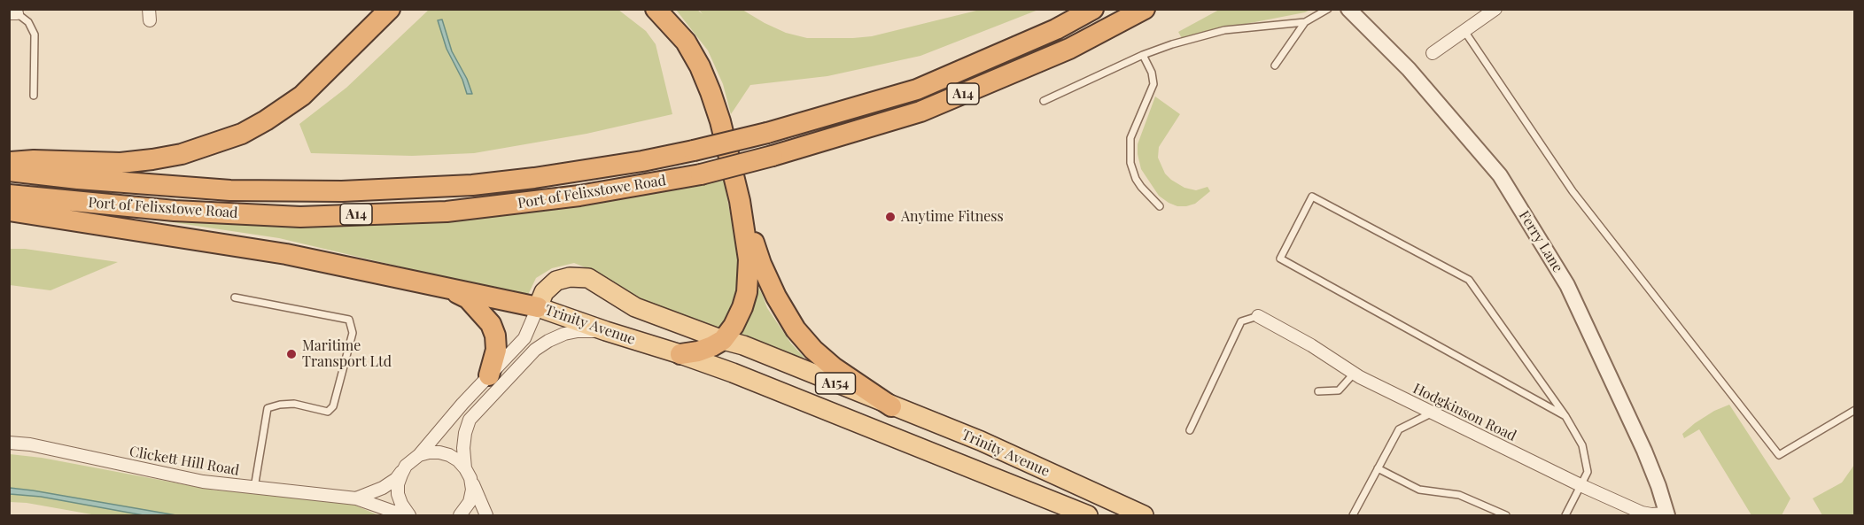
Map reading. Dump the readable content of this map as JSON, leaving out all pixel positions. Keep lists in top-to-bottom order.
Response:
{
  "streets": {
    "highway": ["A14", "Port of Felixstowe Road"],
    "main road": ["Trinity Avenue", "A154"],
    "street": ["Ferry Lane", "Hodgkinson Road", "Clickett Hill Road"]
  },
  "crossings": [
    ["Ferry Lane", "Hodgkinson Road"],
    ["Trinity Avenue", "Clickett Hill Road"]
  ],
  "places": ["Anytime Fitness", "Maritime Transport Ltd"]
}
